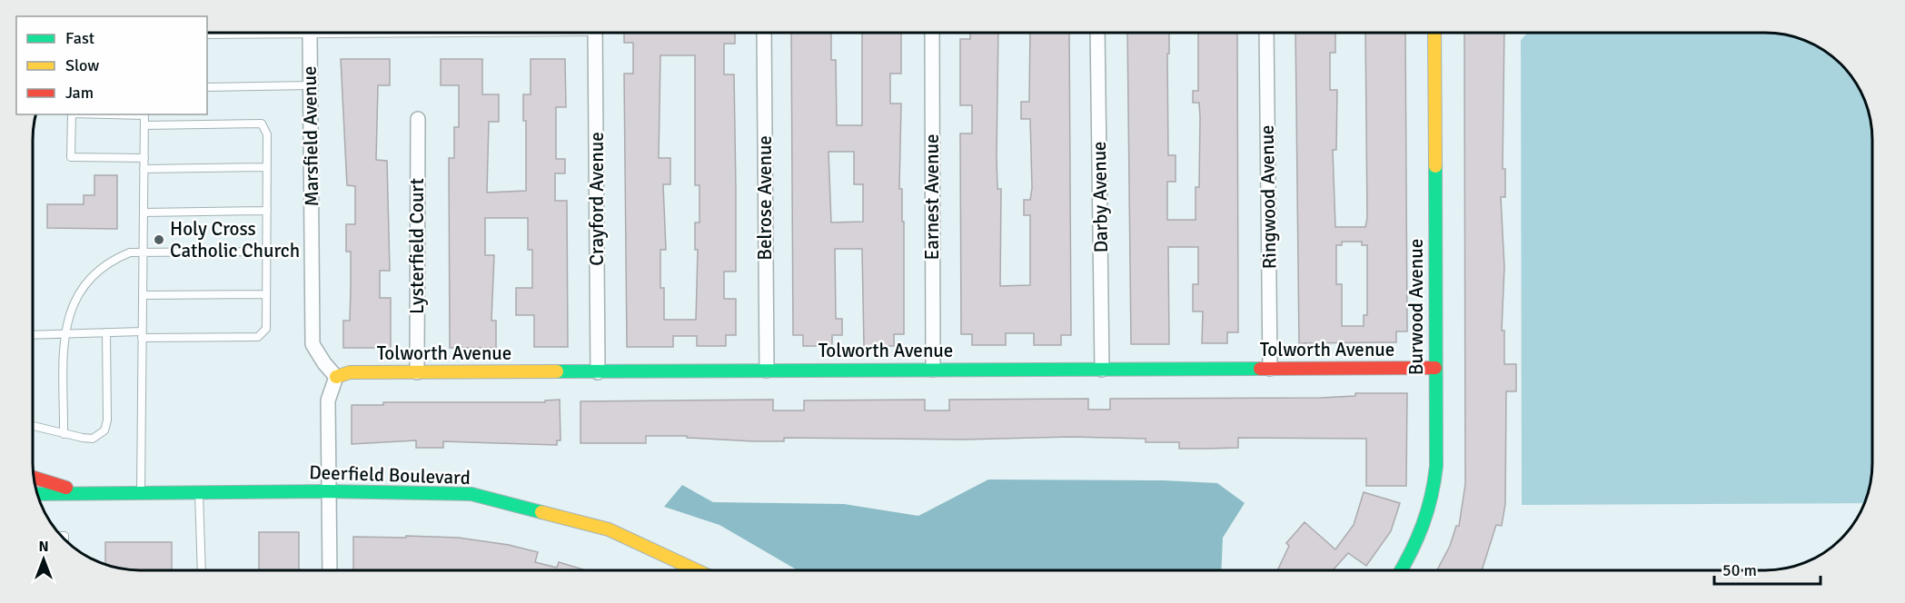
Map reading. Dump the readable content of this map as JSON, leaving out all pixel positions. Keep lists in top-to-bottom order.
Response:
{
  "streets": {
    "street": [
      "Marsfield Avenue",
      "Earnest Avenue",
      "Darby Avenue",
      "Ringwood Avenue",
      "Belrose Avenue",
      "Crayford Avenue",
      "Lysterfield Court",
      "Burwood Avenue",
      "Tolworth Avenue",
      "Deerfield Boulevard"
    ]
  },
  "crossings": [
    ["Marsfield Avenue", "Tolworth Avenue"],
    ["Earnest Avenue", "Tolworth Avenue"],
    ["Darby Avenue", "Tolworth Avenue"],
    ["Ringwood Avenue", "Tolworth Avenue"],
    ["Belrose Avenue", "Tolworth Avenue"],
    ["Crayford Avenue", "Tolworth Avenue"],
    ["Lysterfield Court", "Tolworth Avenue"],
    ["Burwood Avenue", "Tolworth Avenue"]
  ],
  "places": ["Holy Cross Catholic Church"],
  "legend": ["Fast", "Slow", "Jam"],
  "scale_bar": "50 m",
  "north": "top"
}
